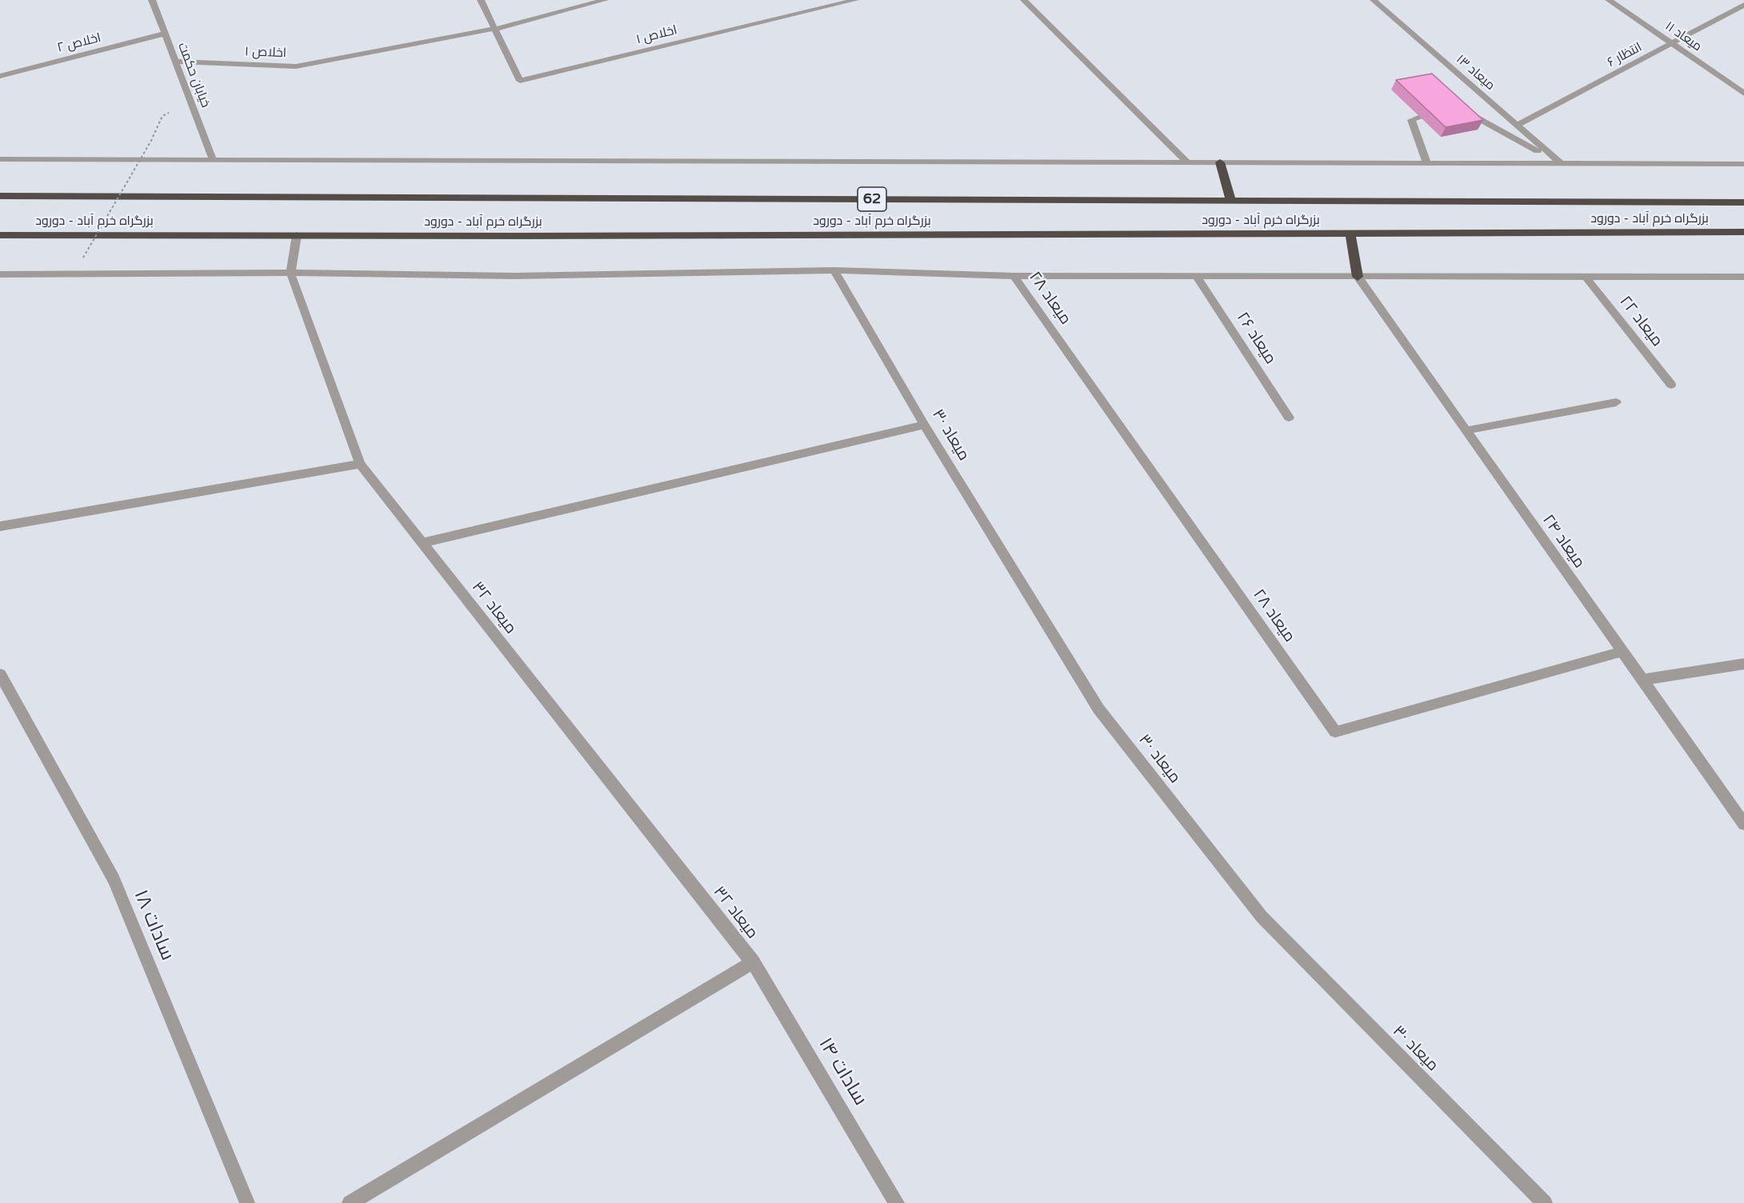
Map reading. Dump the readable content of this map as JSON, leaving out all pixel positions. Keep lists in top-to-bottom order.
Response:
{
  "streets": {
    "highway": ["62", "بزرگراه خرم آباد - دورود"],
    "street": [
      "اخلاص ۱",
      "میعاد ۱۱",
      "اخلاص ۲",
      "انتظار ۶",
      "میعاد ۱۳",
      "خیابان حکمت",
      "میعاد ۲۸",
      "میعاد ۲۲",
      "میعاد ۲۶",
      "میعاد ۳۰",
      "میعاد ۲۴",
      "میعاد ۳۲",
      "سادات ۱۸",
      "سادات ۱۴"
    ]
  },
  "crossings": [
    ["اخلاص ۱", "خیابان حکمت"],
    ["میعاد ۱۱", "انتظار ۶"],
    ["اخلاص ۲", "خیابان حکمت"],
    ["انتظار ۶", "میعاد ۱۳"],
    ["بزرگراه خرم آباد - دورود", "میعاد ۳۲"],
    ["میعاد ۲۸", "میعاد ۲۴"],
    ["میعاد ۳۲", "سادات ۱۴"]
  ]
}
